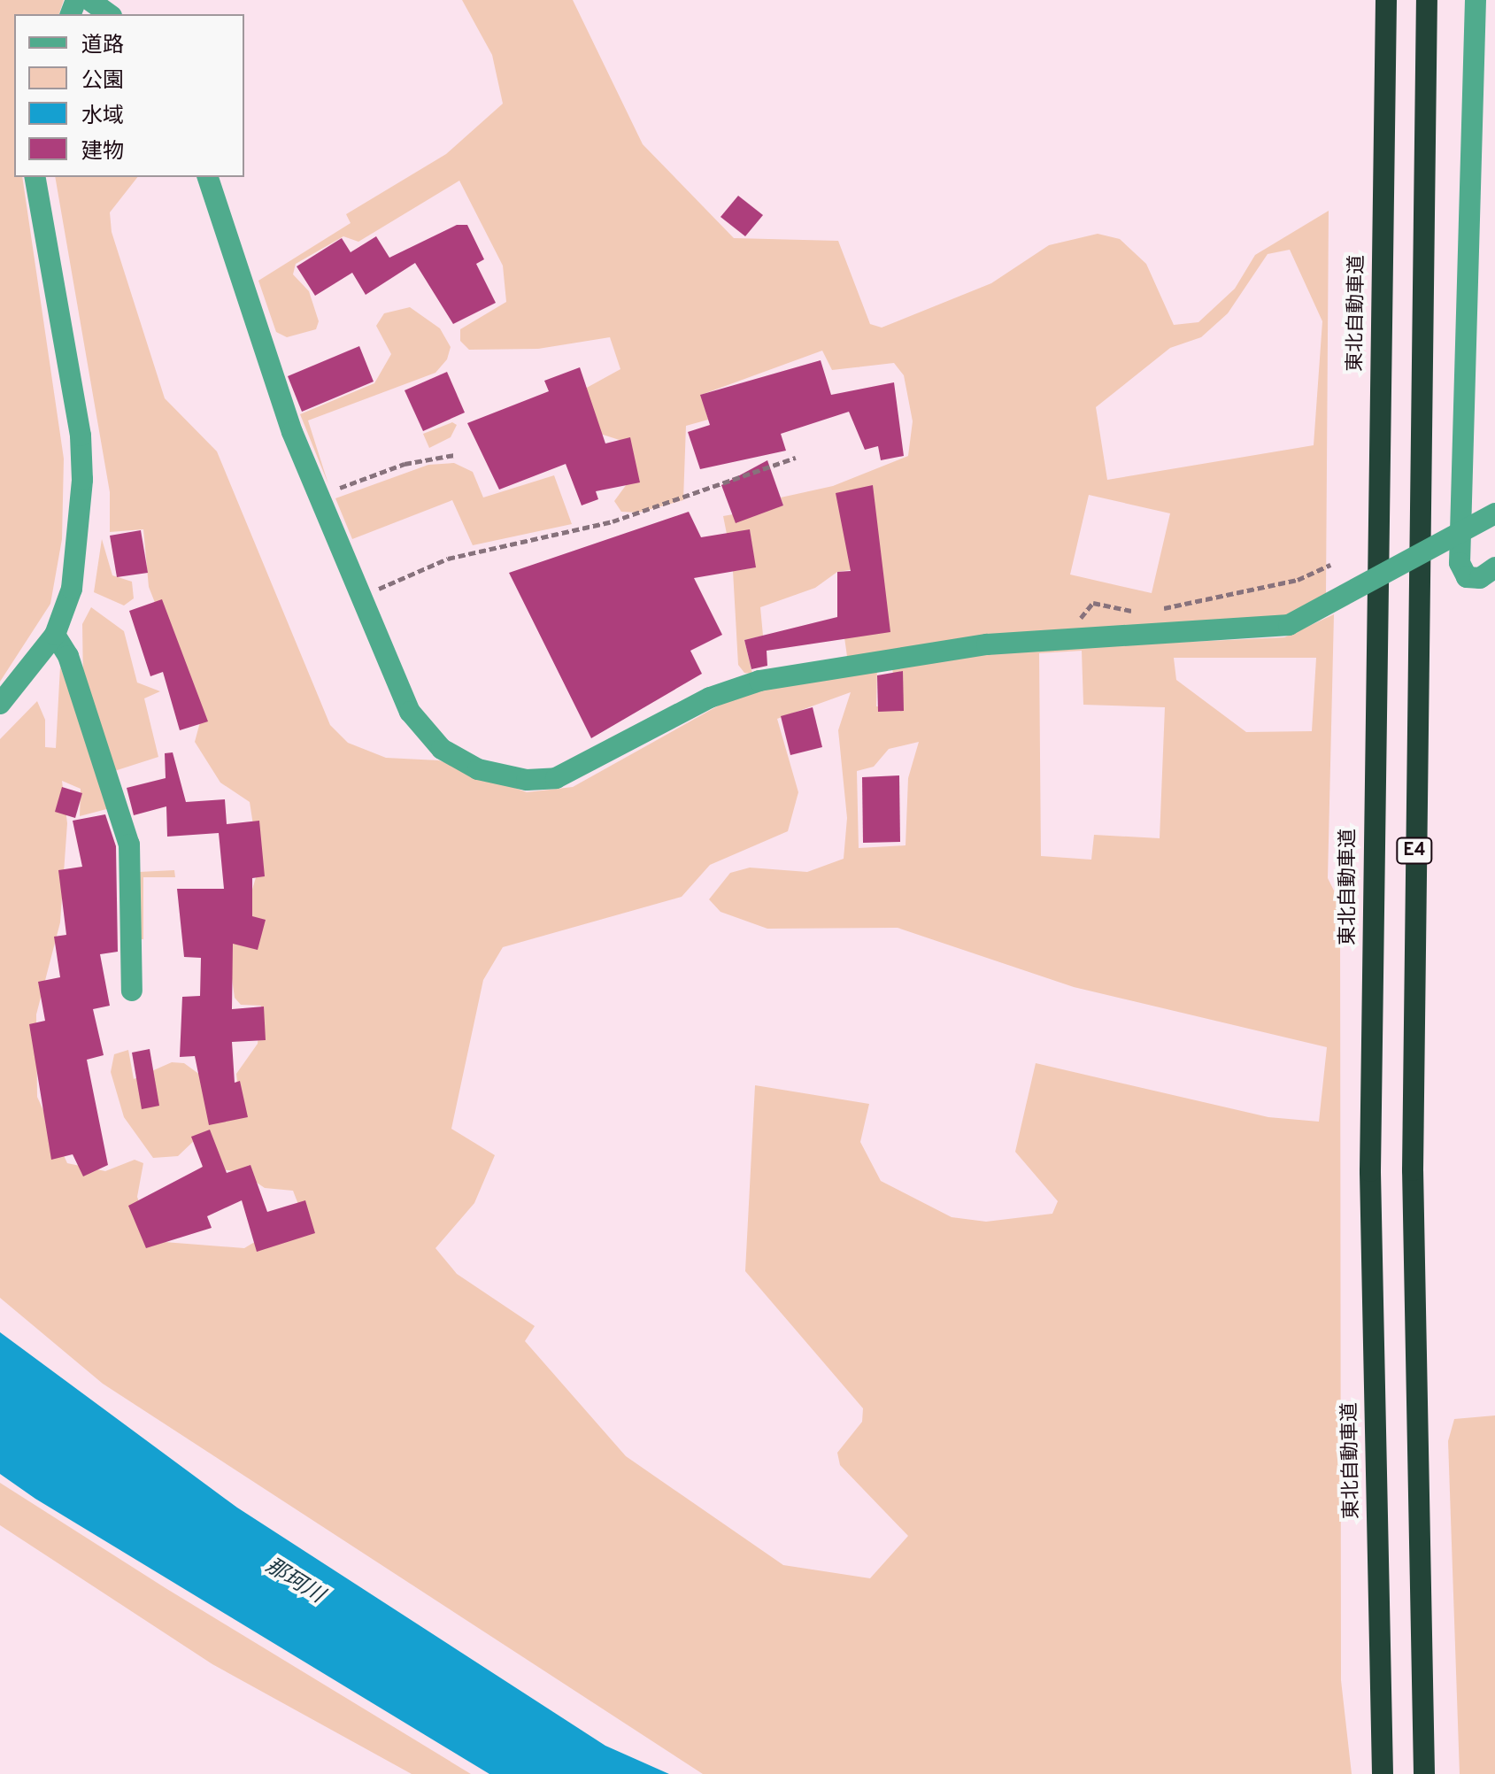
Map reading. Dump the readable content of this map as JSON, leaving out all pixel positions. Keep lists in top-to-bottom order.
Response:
{
  "streets": {
    "highway": ["東北自動車道", "E4"]
  },
  "water": ["那珂川"],
  "legend": [
    "道路",
    "公園",
    "水域",
    "建物"
  ]
}
